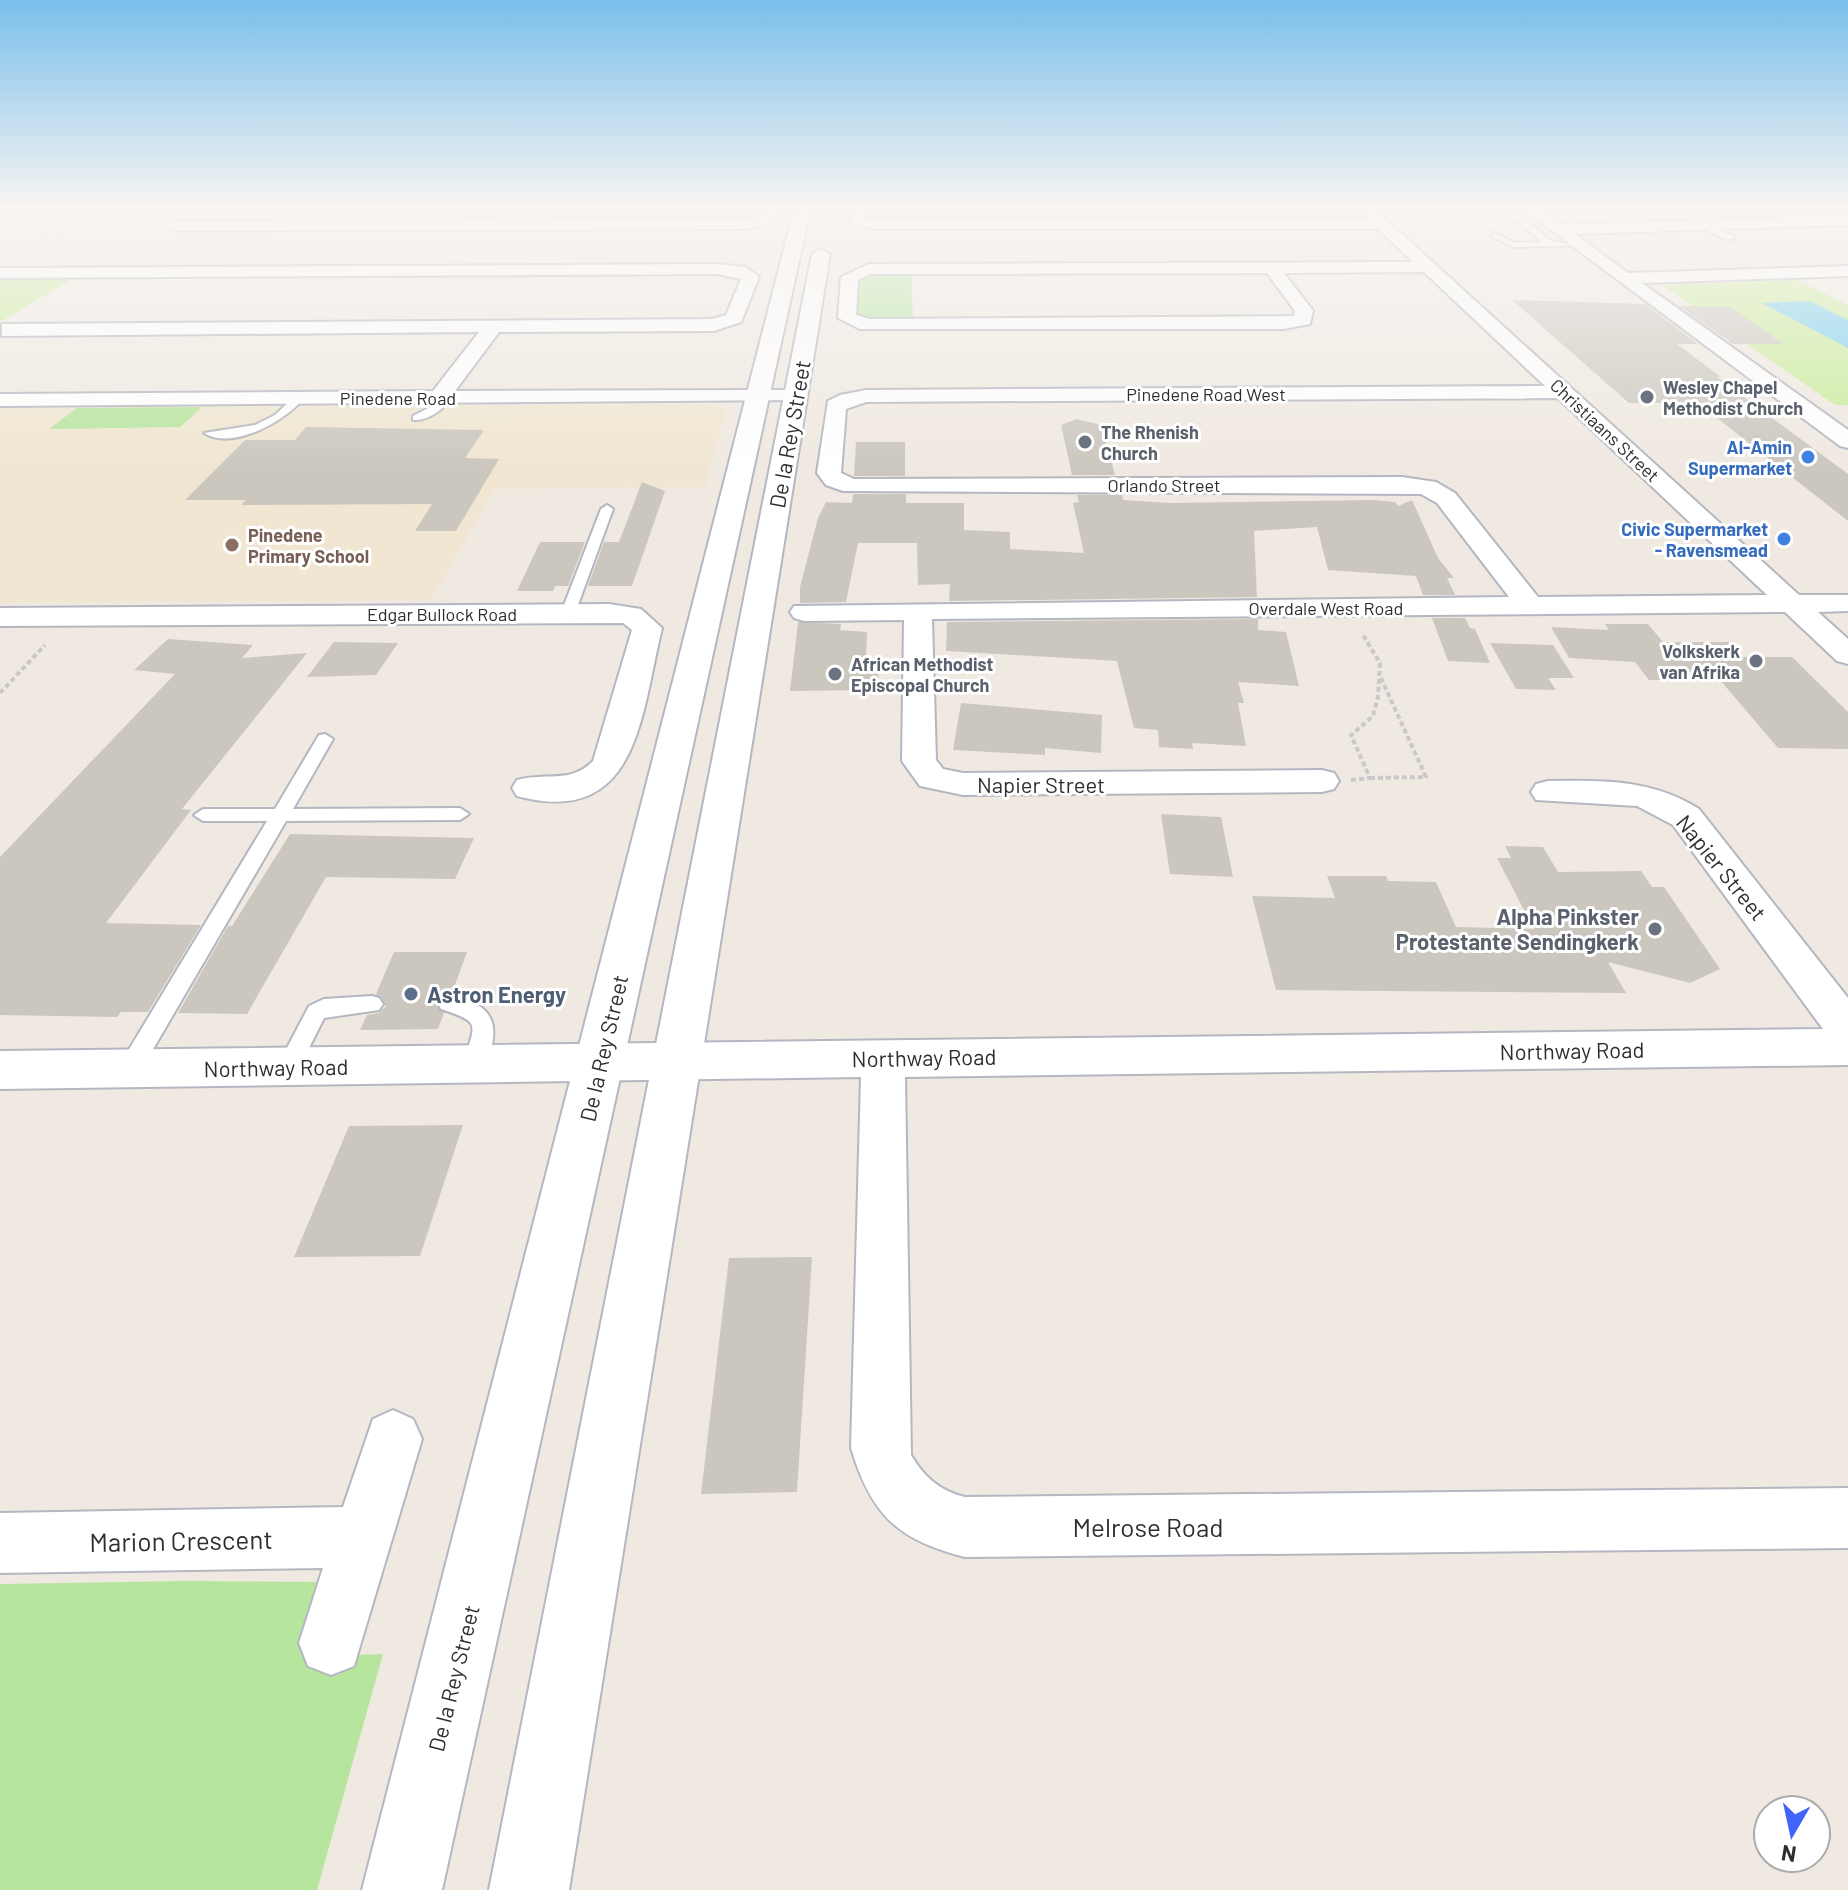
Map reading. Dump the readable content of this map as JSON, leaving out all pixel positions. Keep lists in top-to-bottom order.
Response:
{
  "streets": {
    "main road": ["De la Rey Street"],
    "street": [
      "Pinedene Road West",
      "Pinedene Road",
      "Christiaans Street",
      "Orlando Street",
      "Overdale West Road",
      "Edgar Bullock Road",
      "Napier Street",
      "Northway Road",
      "Melrose Road",
      "Marion Crescent"
    ]
  },
  "crossings": [
    ["Pinedene Road West", "Christiaans Street"],
    ["Pinedene Road West", "Orlando Street"],
    ["Pinedene Road", "De la Rey Street"],
    ["Christiaans Street", "Overdale West Road"],
    ["De la Rey Street", "Northway Road"],
    ["Orlando Street", "Overdale West Road"],
    ["Overdale West Road", "Napier Street"],
    ["Northway Road", "Melrose Road"]
  ],
  "places": [
    "Wesley Chapel Methodist Church",
    "The Rhenish Church",
    "Al-Amin Supermarket",
    "Civic Supermarket - Ravensmead",
    "Pinedene Primary School",
    "Volkskerk van Afrika",
    "African Methodist Episcopal Church",
    "Alpha Pinkster Protestante Sendingkerk",
    "Astron Energy"
  ],
  "north": "bottom"
}
